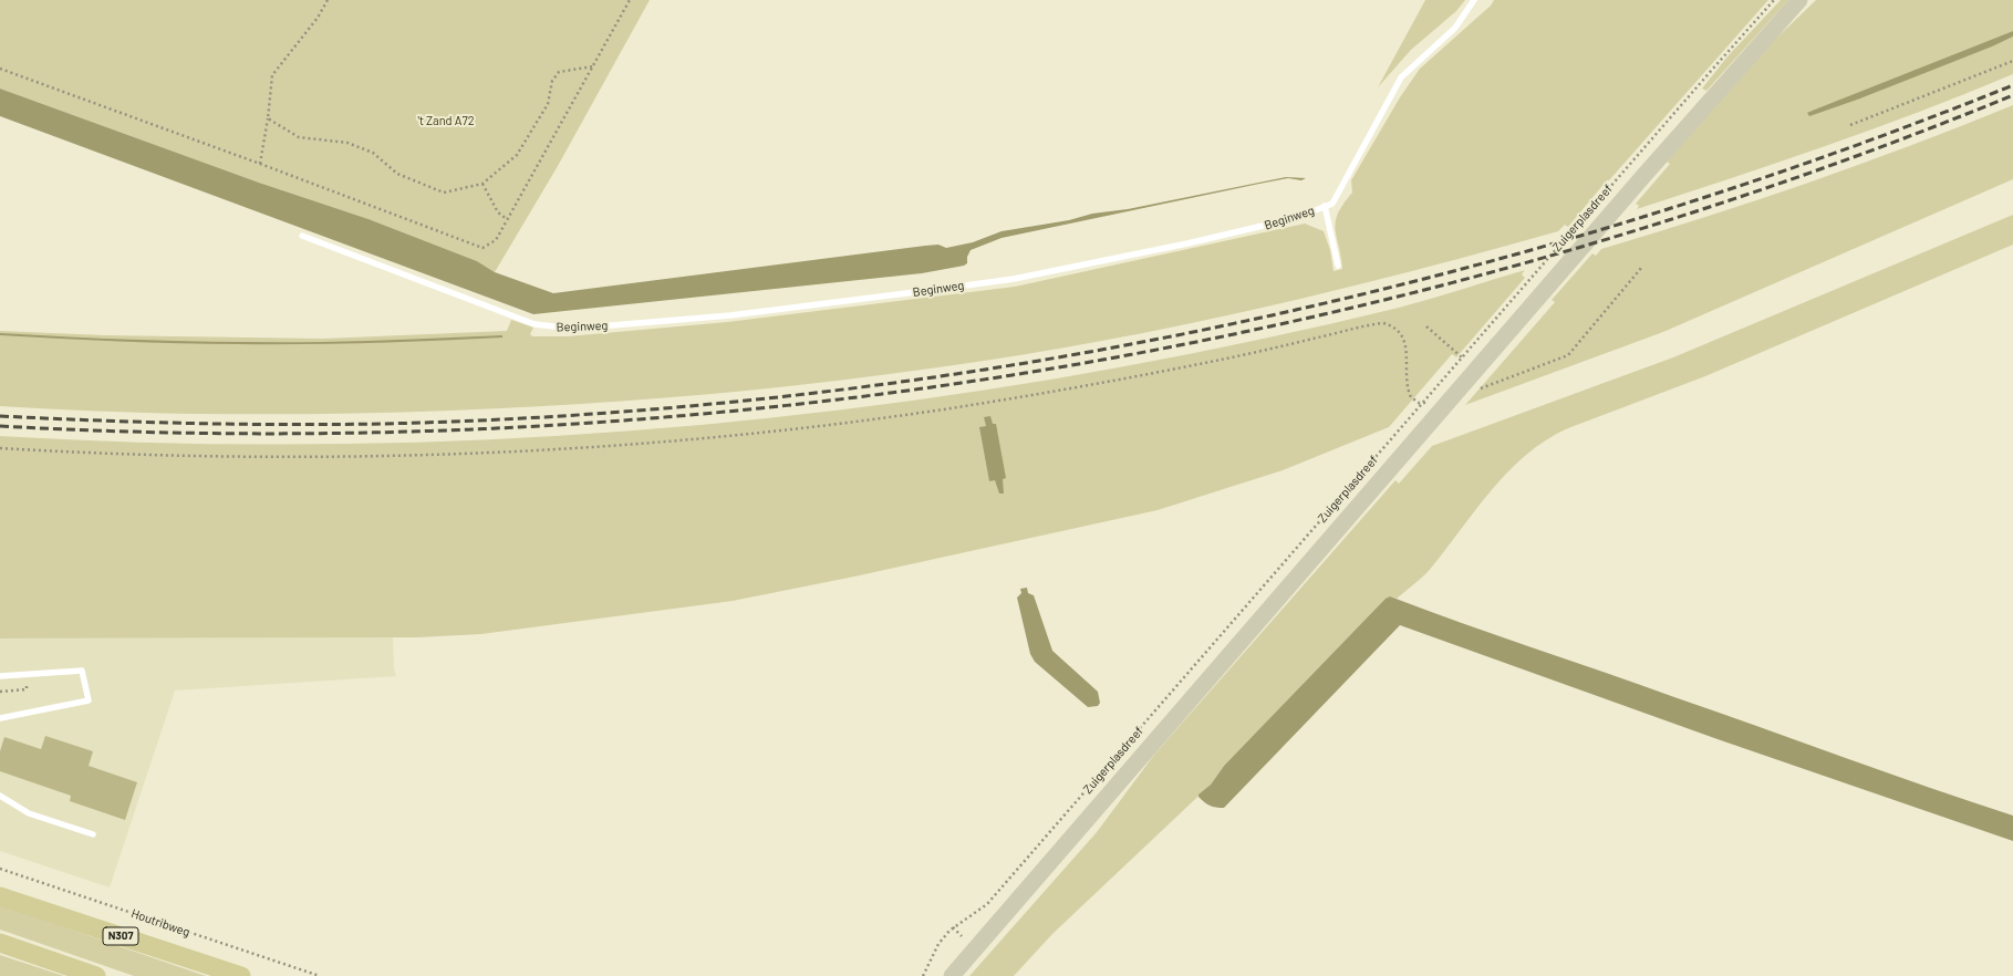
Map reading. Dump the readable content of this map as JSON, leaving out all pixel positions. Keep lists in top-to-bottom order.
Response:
{
  "streets": {
    "main road": ["Zuigerplasdreef", "Houtribweg", "N307"],
    "lane": ["Beginweg"]
  },
  "parks": ["'t Zand A72"]
}
